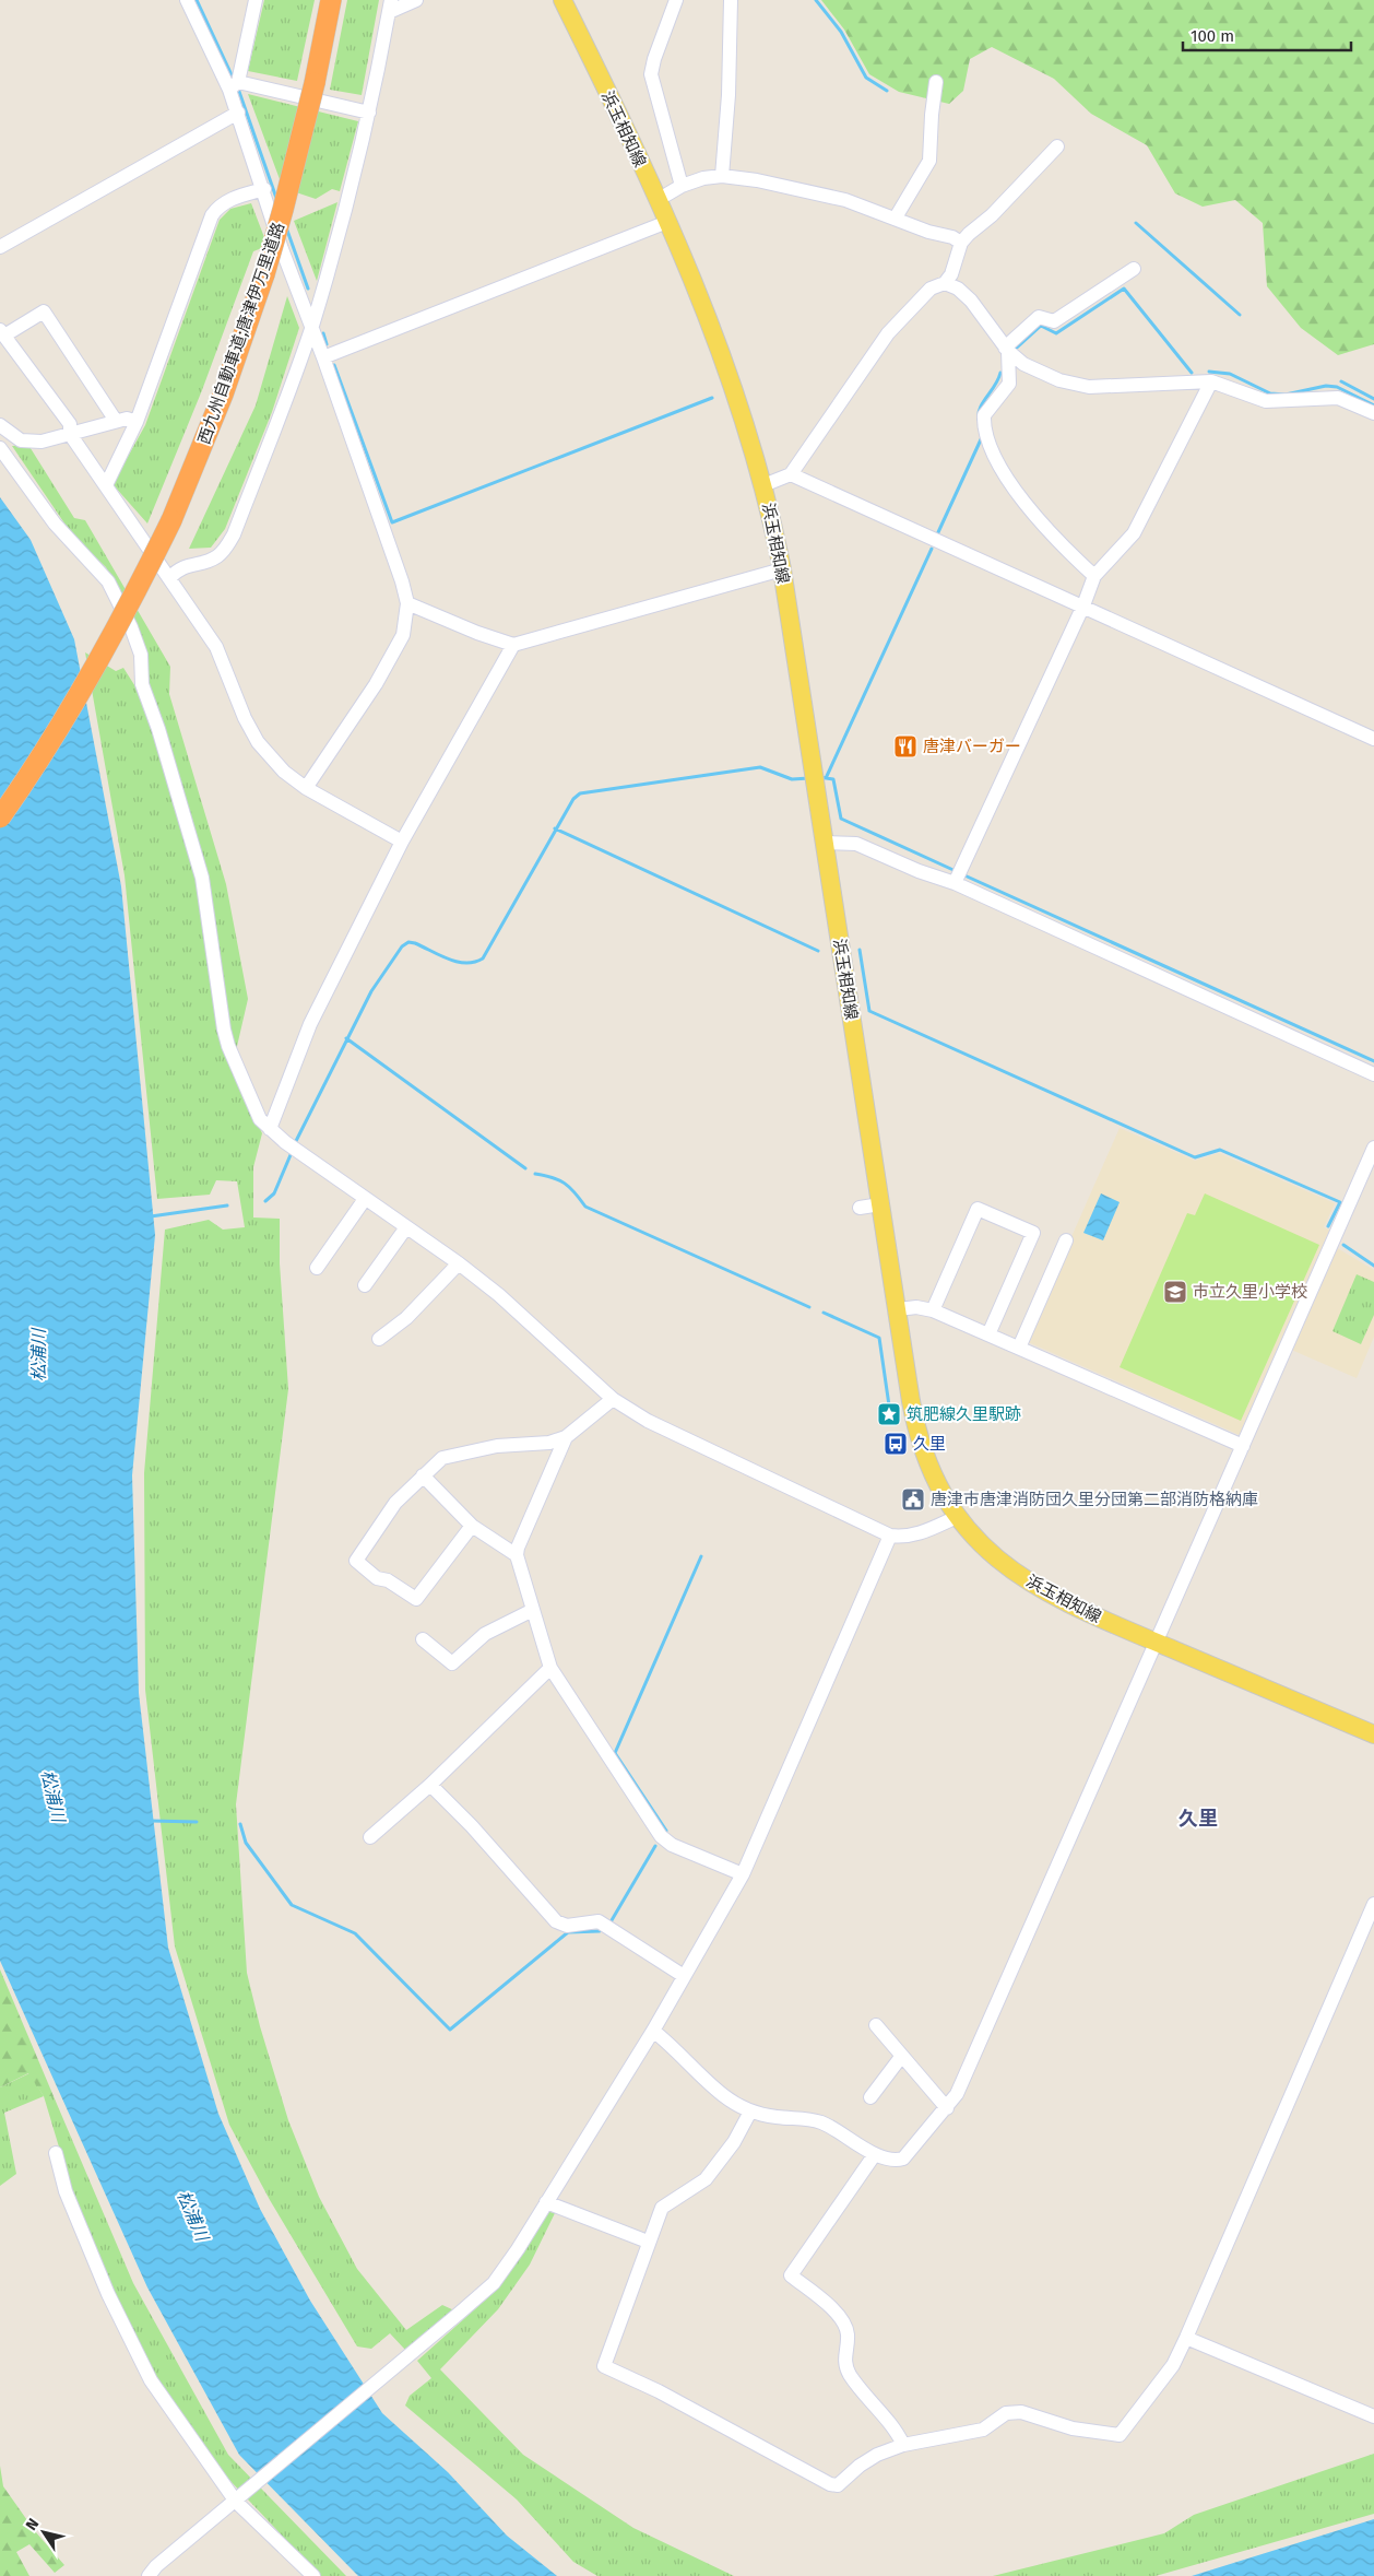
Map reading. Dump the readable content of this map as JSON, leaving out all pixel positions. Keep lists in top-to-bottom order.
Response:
{
  "streets": {
    "highway": ["西九州自動車道;唐津伊万里道路"],
    "main road": ["浜玉相知線"]
  },
  "districts": ["久里"],
  "water": ["松浦川"],
  "places": {
    "restaurant": ["唐津バーガー"],
    "school or university": ["市立久里小学校"],
    "place": ["筑肥線久里駅跡"],
    "bus stop": ["久里"],
    "public building": ["唐津市唐津消防団久里分団第二部消防格納庫"]
  },
  "scale_bar": "100 m",
  "north": "top left"
}
